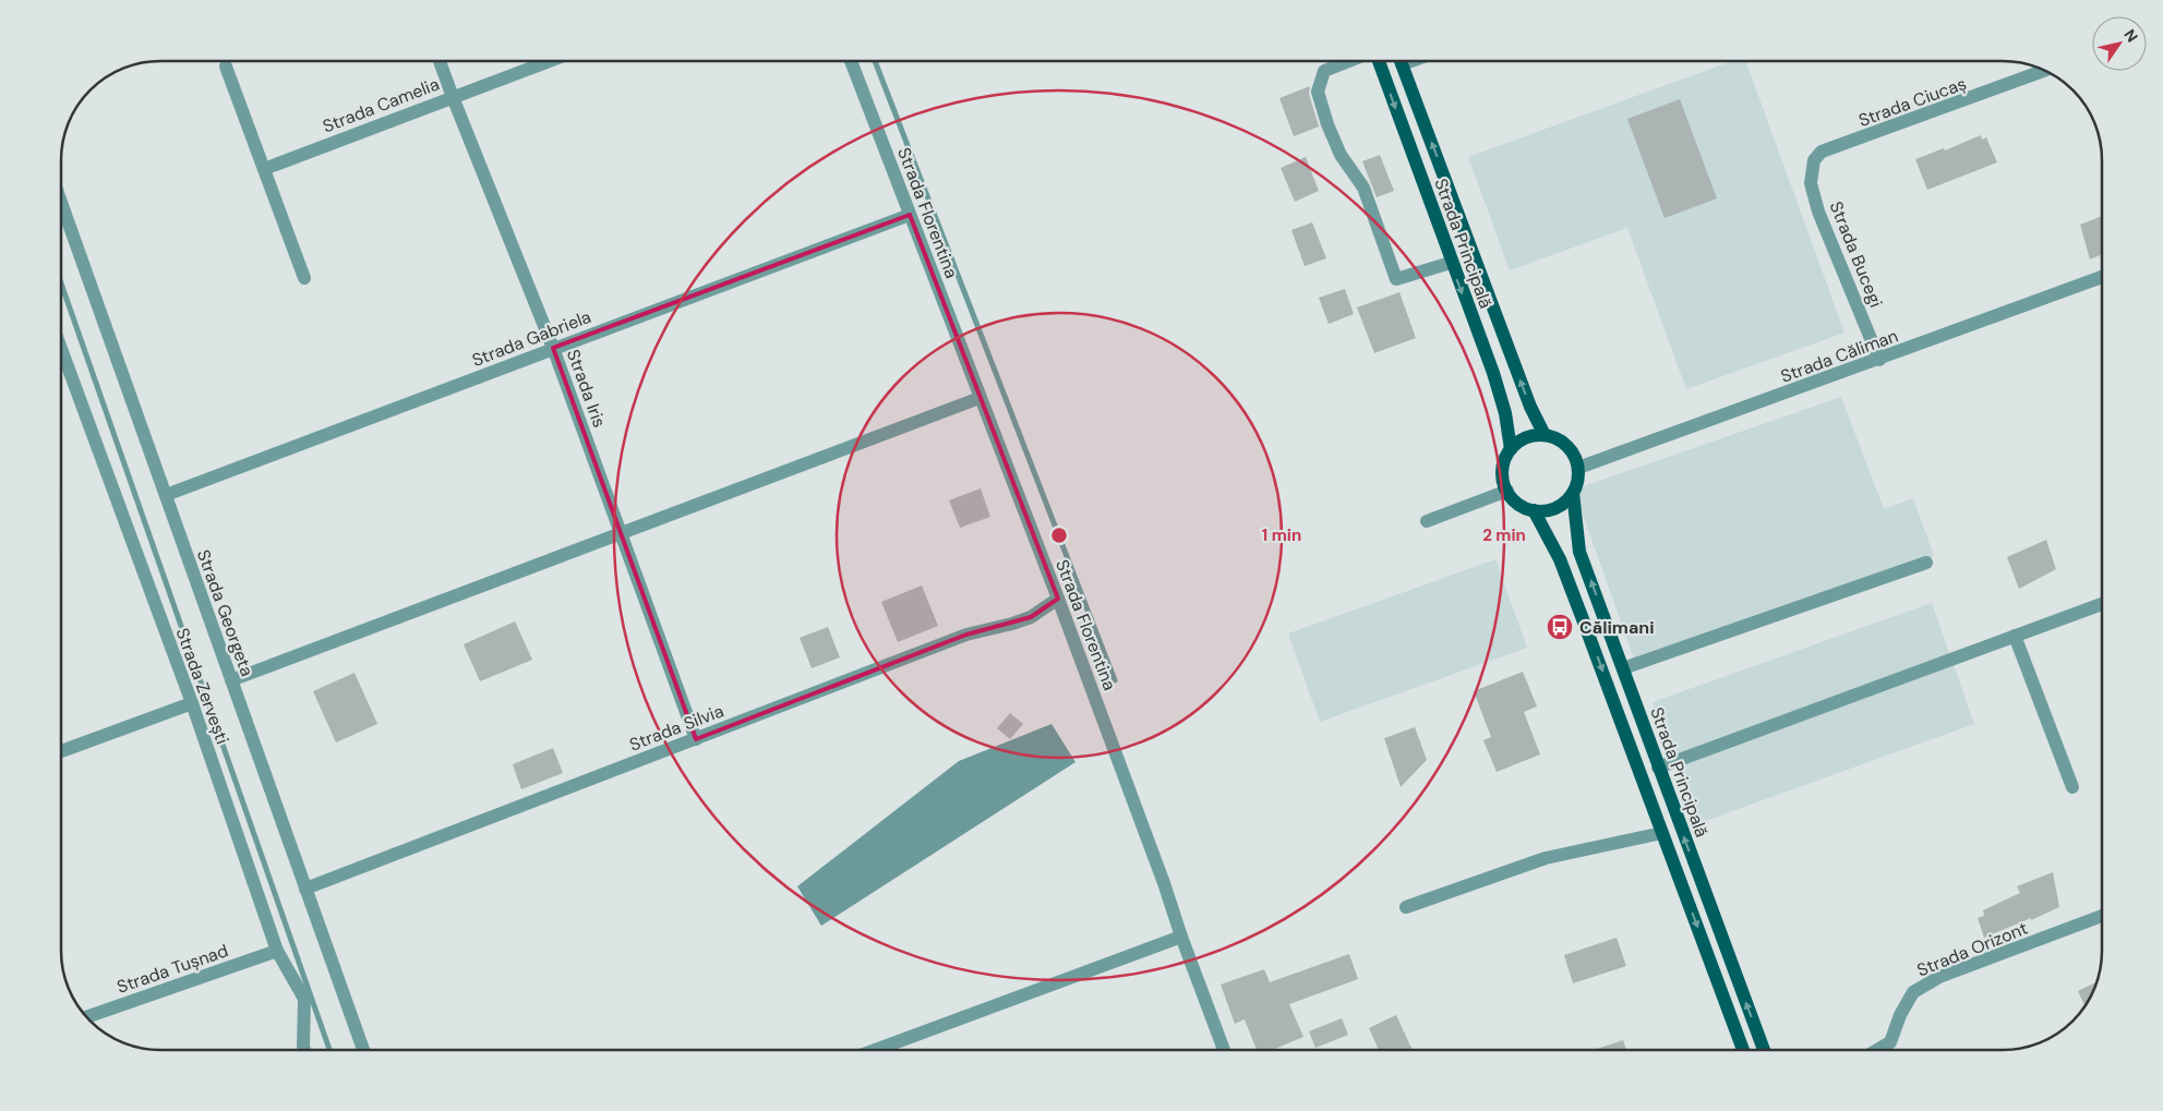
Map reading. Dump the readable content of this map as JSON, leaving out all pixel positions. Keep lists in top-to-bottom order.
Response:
{
  "streets": {
    "main road": ["Strada Principală"],
    "street": [
      "Strada Ciucaș",
      "Strada Camelia",
      "Strada Florentina",
      "Strada Bucegi",
      "Strada Gabriela",
      "Strada Căliman",
      "Strada Iris",
      "Strada Georgeta",
      "Strada Zervești",
      "Strada Silvia",
      "Strada Orizont",
      "Strada Tușnad"
    ]
  },
  "crossings": [
    ["Strada Ciucaș", "Strada Bucegi"],
    ["Strada Camelia", "Strada Iris"],
    ["Strada Florentina", "Strada Gabriela"],
    ["Strada Florentina", "Strada Silvia"],
    ["Strada Principală", "Strada Căliman"],
    ["Strada Bucegi", "Strada Căliman"],
    ["Strada Gabriela", "Strada Iris"],
    ["Strada Gabriela", "Strada Georgeta"],
    ["Strada Iris", "Strada Silvia"],
    ["Strada Georgeta", "Strada Silvia"],
    ["Strada Zervești", "Strada Tușnad"]
  ],
  "places": {
    "bus stop": ["Călimani"]
  },
  "north": "top right",
  "rings": ["1 min", "2 min"]
}
